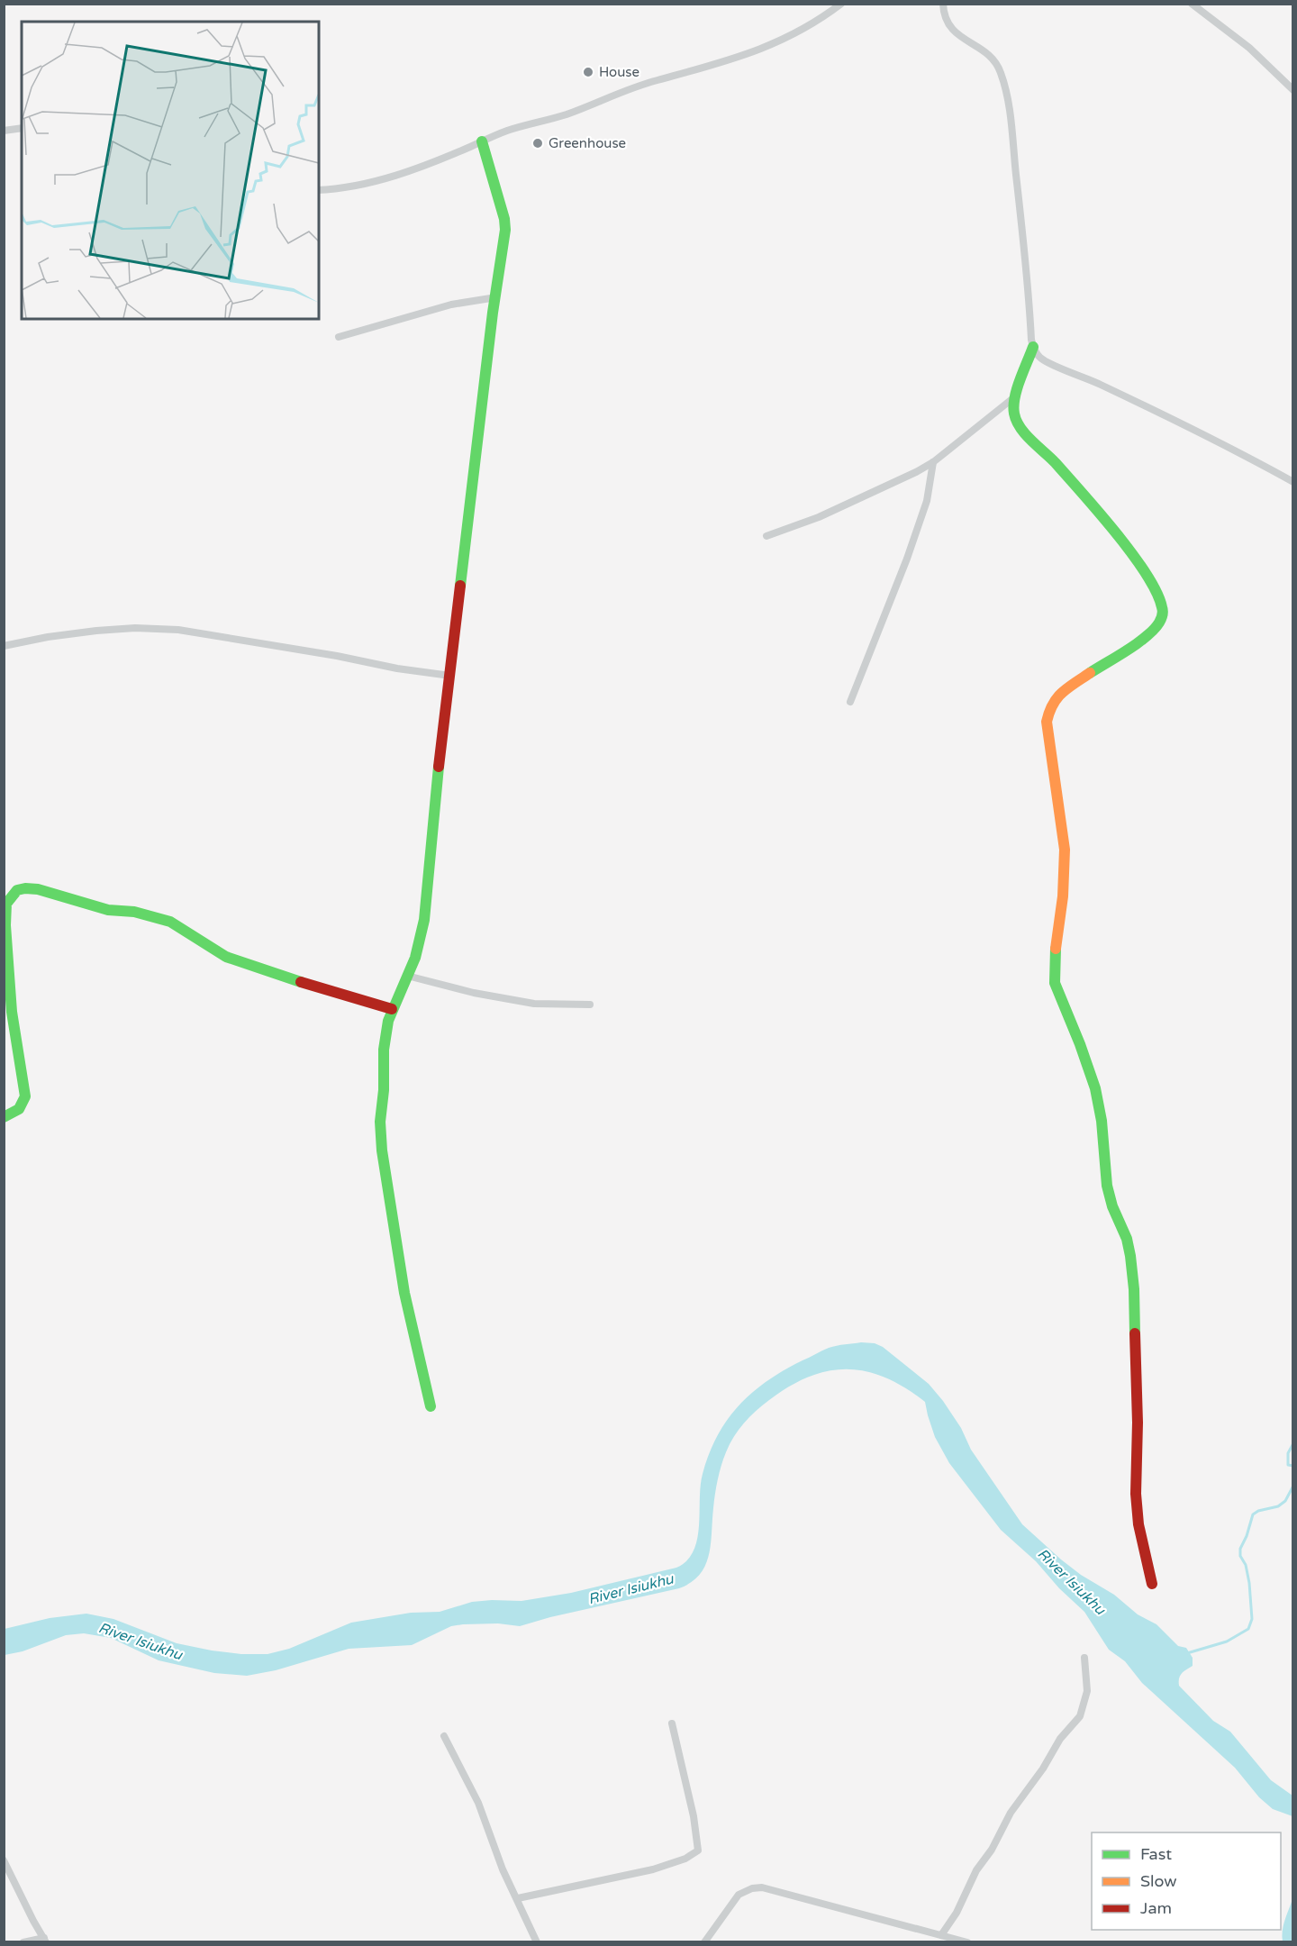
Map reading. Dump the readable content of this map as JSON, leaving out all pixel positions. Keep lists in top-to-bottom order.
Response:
{
  "water": ["River Isiukhu"],
  "places": ["House", "Greenhouse"],
  "legend": ["Fast", "Slow", "Jam"]
}
